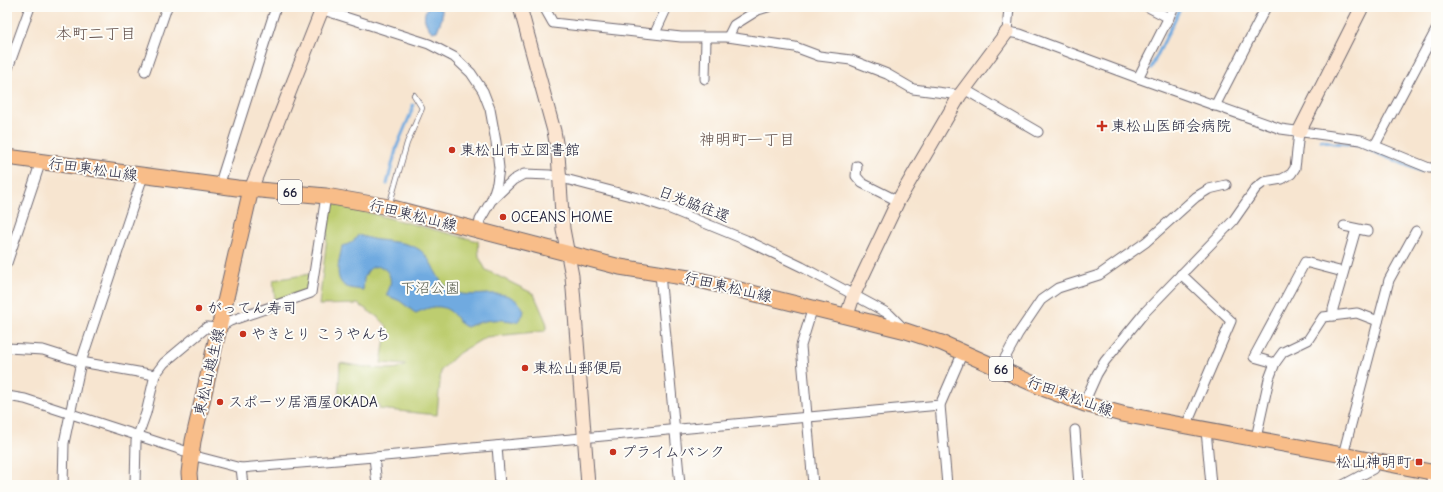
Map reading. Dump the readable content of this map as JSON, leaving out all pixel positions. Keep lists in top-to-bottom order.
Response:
{
  "streets": {
    "main road": ["行田東松山線", "66", "東松山越生線"],
    "street": ["日光脇往還"]
  },
  "crossings": [
    ["行田東松山線", "日光脇往還"],
    ["行田東松山線", "東松山越生線"]
  ],
  "districts": ["本町二丁目", "神明町一丁目"],
  "parks": ["下沼公園"],
  "places": {
    "health": ["東松山医師会病院"],
    "other": [
      "東松山市立図書館",
      "OCEANS HOME",
      "がってん寿司",
      "やきとり こうやんち",
      "東松山郵便局",
      "スポーツ居酒屋OKADA",
      "プライムバンク"
    ],
    "transit": ["松山神明町"]
  }
}
